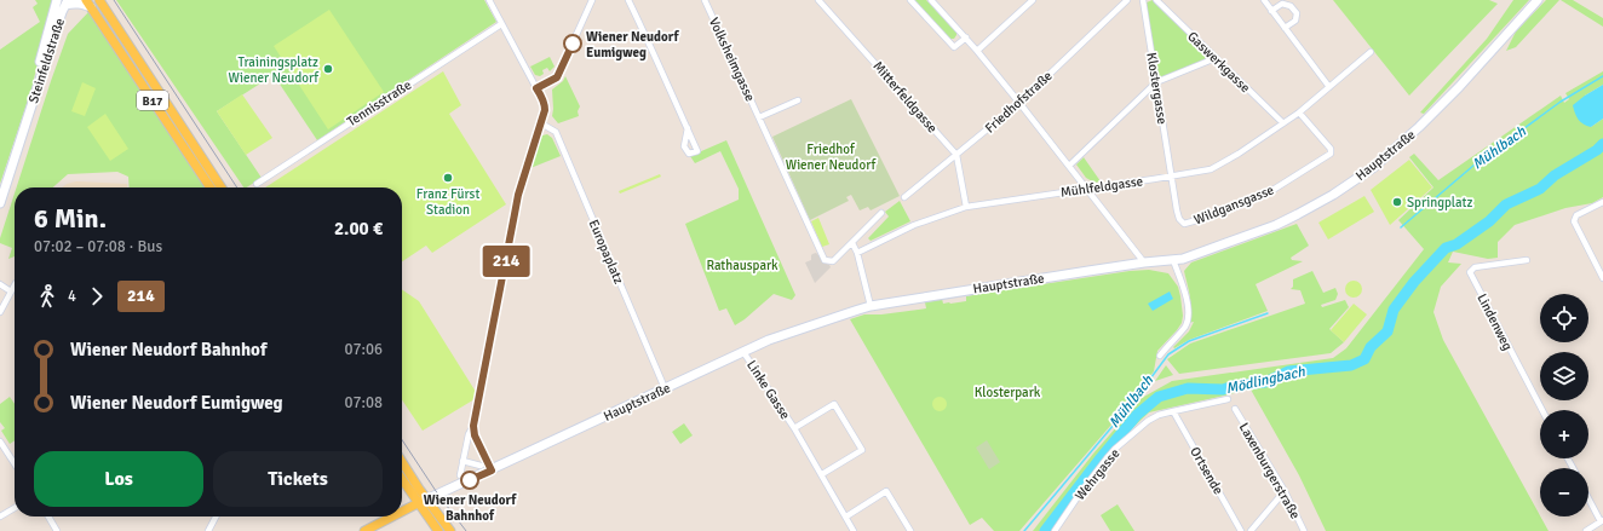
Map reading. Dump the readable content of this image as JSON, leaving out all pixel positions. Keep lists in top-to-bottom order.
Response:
{
  "streets": {
    "main road": ["B17"],
    "street": [
      "Volksheimgasse",
      "Steinfeldstraße",
      "Gaswerkgasse",
      "Klostergasse",
      "Mitterfeldgasse",
      "Friedhofstraße",
      "Tennisstraße",
      "Hauptstraße",
      "Mühlfeldgasse",
      "Wildgansgasse",
      "Europaplatz",
      "Lindenweg",
      "Linke Gasse",
      "Ortsende",
      "Laxenburgerstraße",
      "Wehrgasse"
    ]
  },
  "crossings": [
    ["Gaswerkgasse", "Mühlfeldgasse"],
    ["Klostergasse", "Mühlfeldgasse"],
    ["Klostergasse", "Wildgansgasse"],
    ["Mitterfeldgasse", "Friedhofstraße"],
    ["Hauptstraße", "Europaplatz"],
    ["Hauptstraße", "Linke Gasse"],
    ["Mühlfeldgasse", "Wildgansgasse"],
    ["Ortsende", "Wehrgasse"]
  ],
  "water": ["Mühlbach", "Mödlingbach"],
  "parks": ["Friedhof Wiener Neudorf", "Rathauspark", "Klosterpark"],
  "places": [
    "Wiener Neudorf Eumigweg",
    "Trainingsplatz Wiener Neudorf",
    "Franz Fürst Stadion",
    "Springplatz",
    "Wiener Neudorf Bahnhof"
  ],
  "lines": ["bus line 214"],
  "page": {
    "on_map": "214",
    "heading": ["6 Min.", "07:02 – 07:08 · Bus", "2.00 €"],
    "legs": ["4", "214"],
    "map_buttons": ["+", "−"],
    "list": [
      {
        "name": "Wiener Neudorf Bahnhof",
        "value": "07:06"
      },
      {
        "name": "Wiener Neudorf Eumigweg",
        "value": "07:08"
      }
    ],
    "buttons": ["Los", "Tickets"]
  }
}
